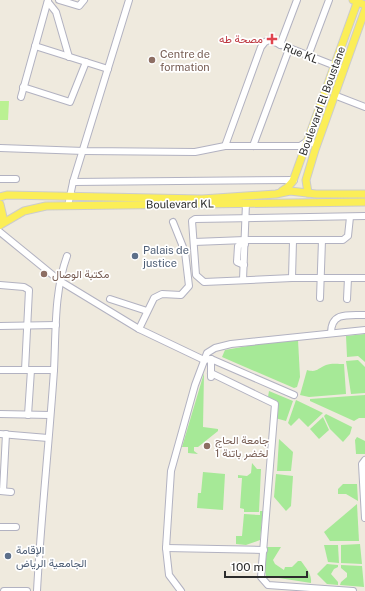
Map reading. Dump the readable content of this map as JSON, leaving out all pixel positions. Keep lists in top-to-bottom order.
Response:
{
  "streets": {
    "main road": ["Boulevard El Boustane", "Boulevard KL"],
    "street": ["Rue KL"]
  },
  "crossings": [
    ["Rue KL", "Boulevard El Boustane"],
    ["Boulevard El Boustane", "Boulevard KL"]
  ],
  "places": {
    "health": ["مصحة طه"],
    "other": [
      "Centre de formation",
      "Palais de justice",
      "مكتبة الوصال",
      "جامعة الحاج لخضر باتنة 1",
      "الإقامة الجامعية الرياض"
    ]
  },
  "scale_bar": "100 m"
}
